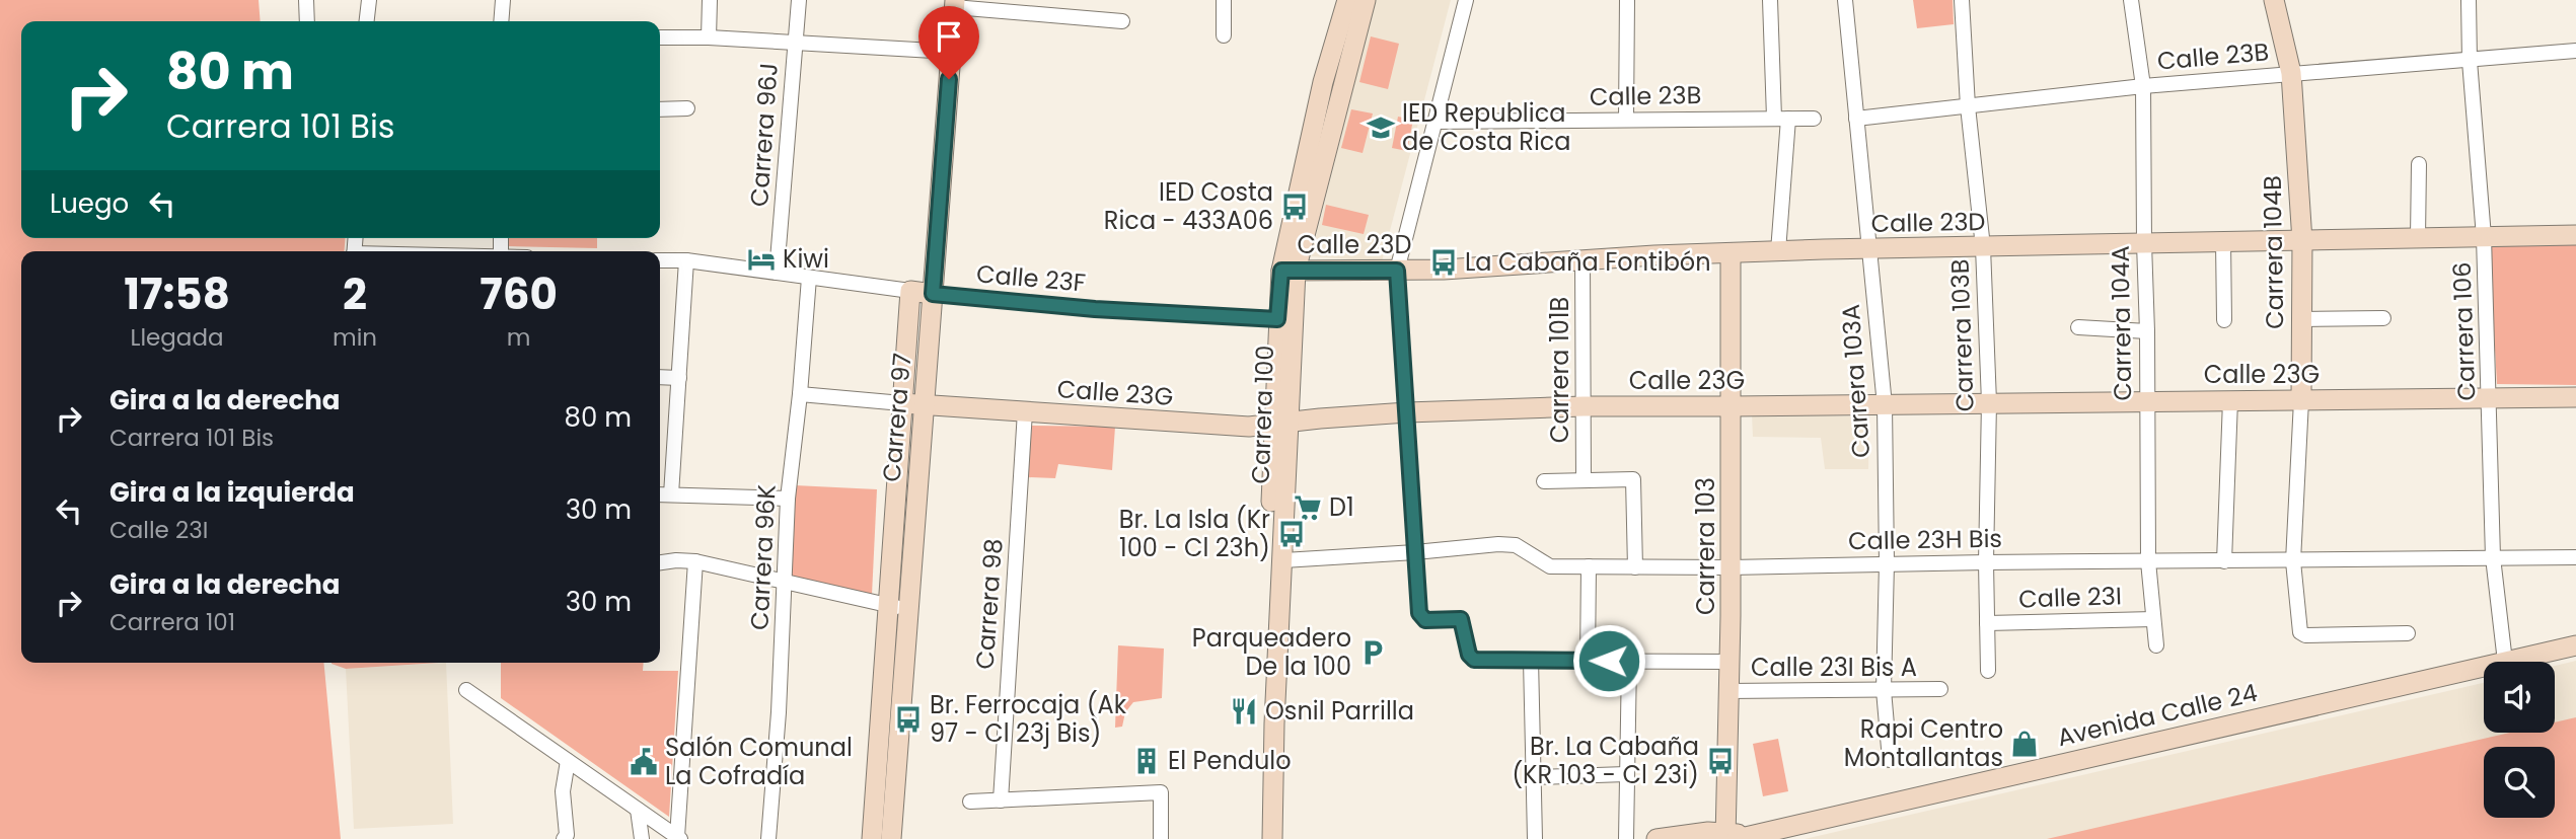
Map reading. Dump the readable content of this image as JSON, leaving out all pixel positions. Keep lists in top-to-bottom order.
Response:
{
  "streets": {
    "street": [
      "Calle 23B",
      "Carrera 96J",
      "Calle 23D",
      "Carrera 104B",
      "Calle 23F",
      "Carrera 104A",
      "Carrera 106",
      "Carrera 103B",
      "Carrera 101B",
      "Calle 23G",
      "Carrera 103A",
      "Carrera 100",
      "Carrera 97",
      "Calle 23H Bis",
      "Carrera 103",
      "Carrera 96K",
      "Calle 23I",
      "Carrera 98",
      "Calle 23I Bis A",
      "Avenida Calle 24"
    ]
  },
  "crossings": [
    ["Calle 23B", "Carrera 104B"],
    ["Calle 23B", "Carrera 104A"],
    ["Calle 23B", "Carrera 106"],
    ["Calle 23B", "Carrera 103B"],
    ["Calle 23B", "Carrera 103A"],
    ["Carrera 96J", "Calle 23F"],
    ["Calle 23D", "Carrera 104B"],
    ["Calle 23D", "Carrera 104A"],
    ["Calle 23D", "Carrera 106"],
    ["Calle 23D", "Carrera 103B"],
    ["Calle 23D", "Carrera 101B"],
    ["Calle 23D", "Carrera 103A"],
    ["Calle 23D", "Carrera 100"],
    ["Calle 23D", "Carrera 103"],
    ["Carrera 104B", "Calle 23G"],
    ["Carrera 104B", "Calle 23H Bis"],
    ["Calle 23F", "Carrera 100"],
    ["Calle 23F", "Carrera 97"],
    ["Calle 23F", "Carrera 96K"],
    ["Carrera 104A", "Calle 23G"],
    ["Carrera 104A", "Calle 23H Bis"],
    ["Carrera 104A", "Calle 23I"],
    ["Carrera 106", "Calle 23G"],
    ["Carrera 106", "Calle 23H Bis"],
    ["Carrera 106", "Avenida Calle 24"],
    ["Carrera 103B", "Calle 23G"],
    ["Carrera 103B", "Calle 23H Bis"],
    ["Carrera 103B", "Calle 23I"],
    ["Carrera 101B", "Calle 23G"],
    ["Calle 23G", "Carrera 103A"],
    ["Calle 23G", "Carrera 100"],
    ["Calle 23G", "Carrera 97"],
    ["Calle 23G", "Carrera 103"],
    ["Calle 23G", "Carrera 96K"],
    ["Calle 23G", "Carrera 98"],
    ["Carrera 103A", "Calle 23H Bis"],
    ["Carrera 103A", "Calle 23I Bis A"],
    ["Carrera 100", "Calle 23H Bis"],
    ["Calle 23H Bis", "Carrera 103"],
    ["Carrera 103", "Calle 23I Bis A"],
    ["Carrera 103", "Avenida Calle 24"]
  ],
  "places": {
    "school or university": ["IED Republica de Costa Rica"],
    "bus stop": [
      "IED Costa Rica - 433A06",
      "La Cabaña Fontibón",
      "Br. La Isla (Kr 100 - Cl 23h)",
      "Br. Ferrocaja (Ak 97 - Cl 23j Bis)",
      "Br. La Cabaña (KR 103 - Cl 23i)"
    ],
    "hotel": ["Kiwi"],
    "supermarket": ["D1"],
    "parking": ["Parqueadero De la 100"],
    "restaurant": ["Osnil Parrilla"],
    "shop": ["Rapi Centro Montallantas"],
    "building": ["El Pendulo"],
    "public building": ["Salón Comunal La Cofradía"]
  },
  "page": {
    "turn": ["80 m", "Carrera 101 Bis"],
    "then": "Luego",
    "eta": [
      "17:58",
      "Llegada",
      "2",
      "min",
      "760",
      "m"
    ],
    "list": [
      {
        "name": "Gira a la derecha",
        "note": "Carrera 101 Bis",
        "value": "80 m"
      },
      {
        "name": "Gira a la izquierda",
        "note": "Calle 23I",
        "value": "30 m"
      },
      {
        "name": "Gira a la derecha",
        "note": "Carrera 101",
        "value": "30 m"
      }
    ]
  }
}
